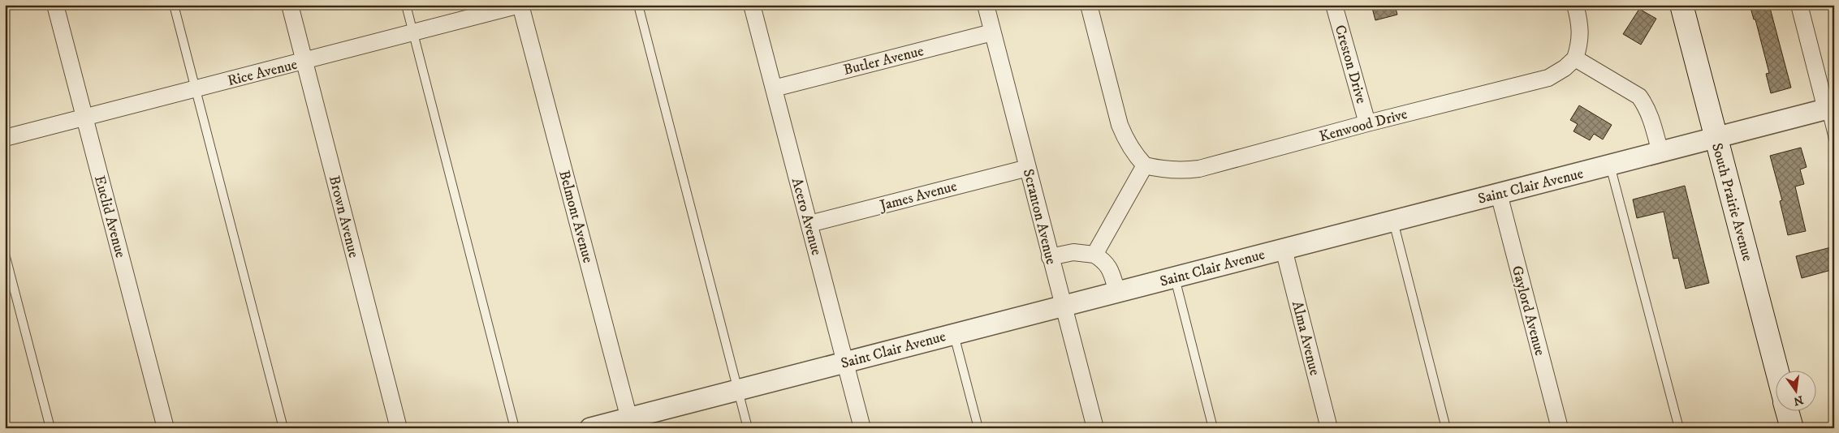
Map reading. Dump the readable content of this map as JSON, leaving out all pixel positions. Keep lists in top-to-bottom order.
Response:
{
  "streets": {
    "main road": ["South Prairie Avenue"],
    "street": [
      "Butler Avenue",
      "Creston Drive",
      "Rice Avenue",
      "Kenwood Drive",
      "Saint Clair Avenue",
      "James Avenue",
      "Euclid Avenue",
      "Brown Avenue",
      "Belmont Avenue",
      "Acero Avenue",
      "Scranton Avenue",
      "Gaylord Avenue",
      "Alma Avenue"
    ]
  },
  "crossings": [
    ["Butler Avenue", "Acero Avenue"],
    ["Butler Avenue", "Scranton Avenue"],
    ["Creston Drive", "Kenwood Drive"],
    ["Rice Avenue", "Euclid Avenue"],
    ["Rice Avenue", "Brown Avenue"],
    ["Rice Avenue", "Belmont Avenue"],
    ["Saint Clair Avenue", "South Prairie Avenue"],
    ["Saint Clair Avenue", "Belmont Avenue"],
    ["Saint Clair Avenue", "Acero Avenue"],
    ["Saint Clair Avenue", "Scranton Avenue"],
    ["Saint Clair Avenue", "Gaylord Avenue"],
    ["Saint Clair Avenue", "Alma Avenue"],
    ["James Avenue", "Acero Avenue"],
    ["James Avenue", "Scranton Avenue"]
  ],
  "north": "bottom"
}
